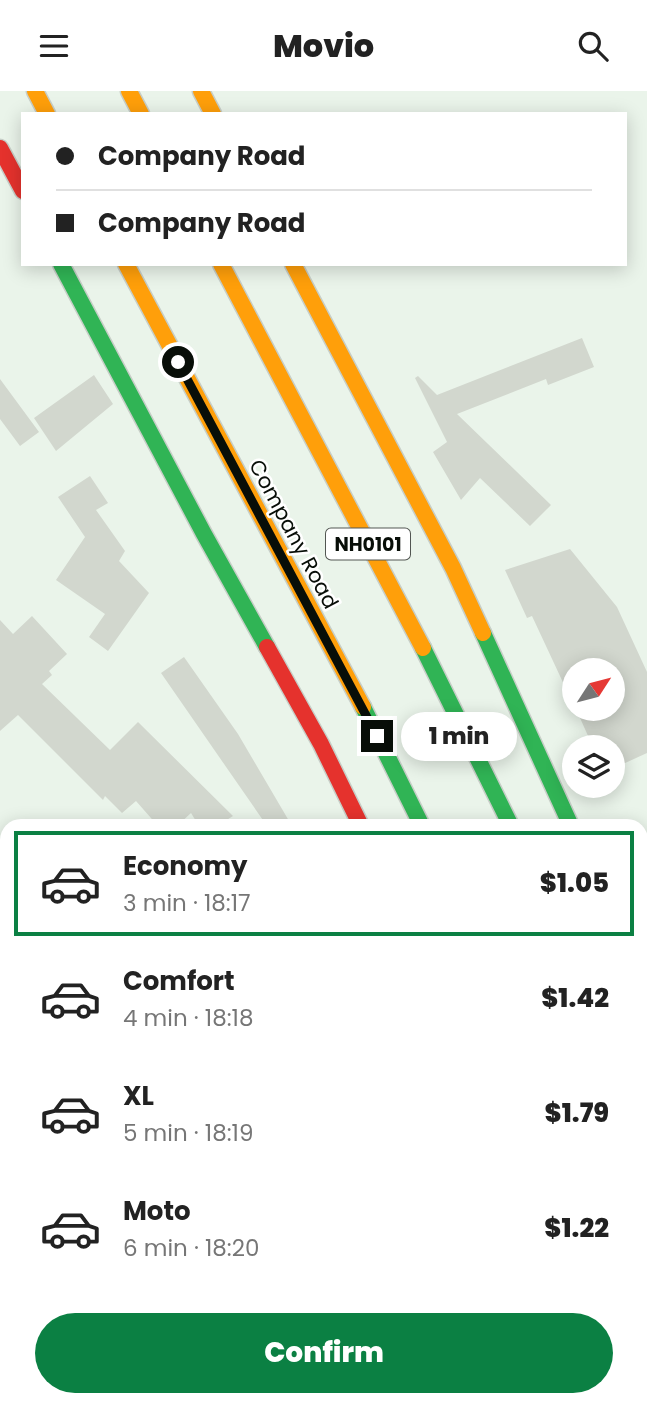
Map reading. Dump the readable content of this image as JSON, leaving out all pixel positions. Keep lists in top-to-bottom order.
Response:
{
  "streets": {
    "main road": ["Company Road", "NH0101"]
  },
  "north": "top right",
  "page": {
    "header": "Movio",
    "banner": ["Company Road", "Company Road"],
    "bubble": "1 min",
    "list": [
      {
        "name": "Economy",
        "note": "3 min · 18:17",
        "value": "$1.05"
      },
      {
        "name": "Comfort",
        "note": "4 min · 18:18",
        "value": "$1.42"
      },
      {
        "name": "XL",
        "note": "5 min · 18:19",
        "value": "$1.79"
      },
      {
        "name": "Moto",
        "note": "6 min · 18:20",
        "value": "$1.22"
      }
    ],
    "buttons": "Confirm"
  }
}
